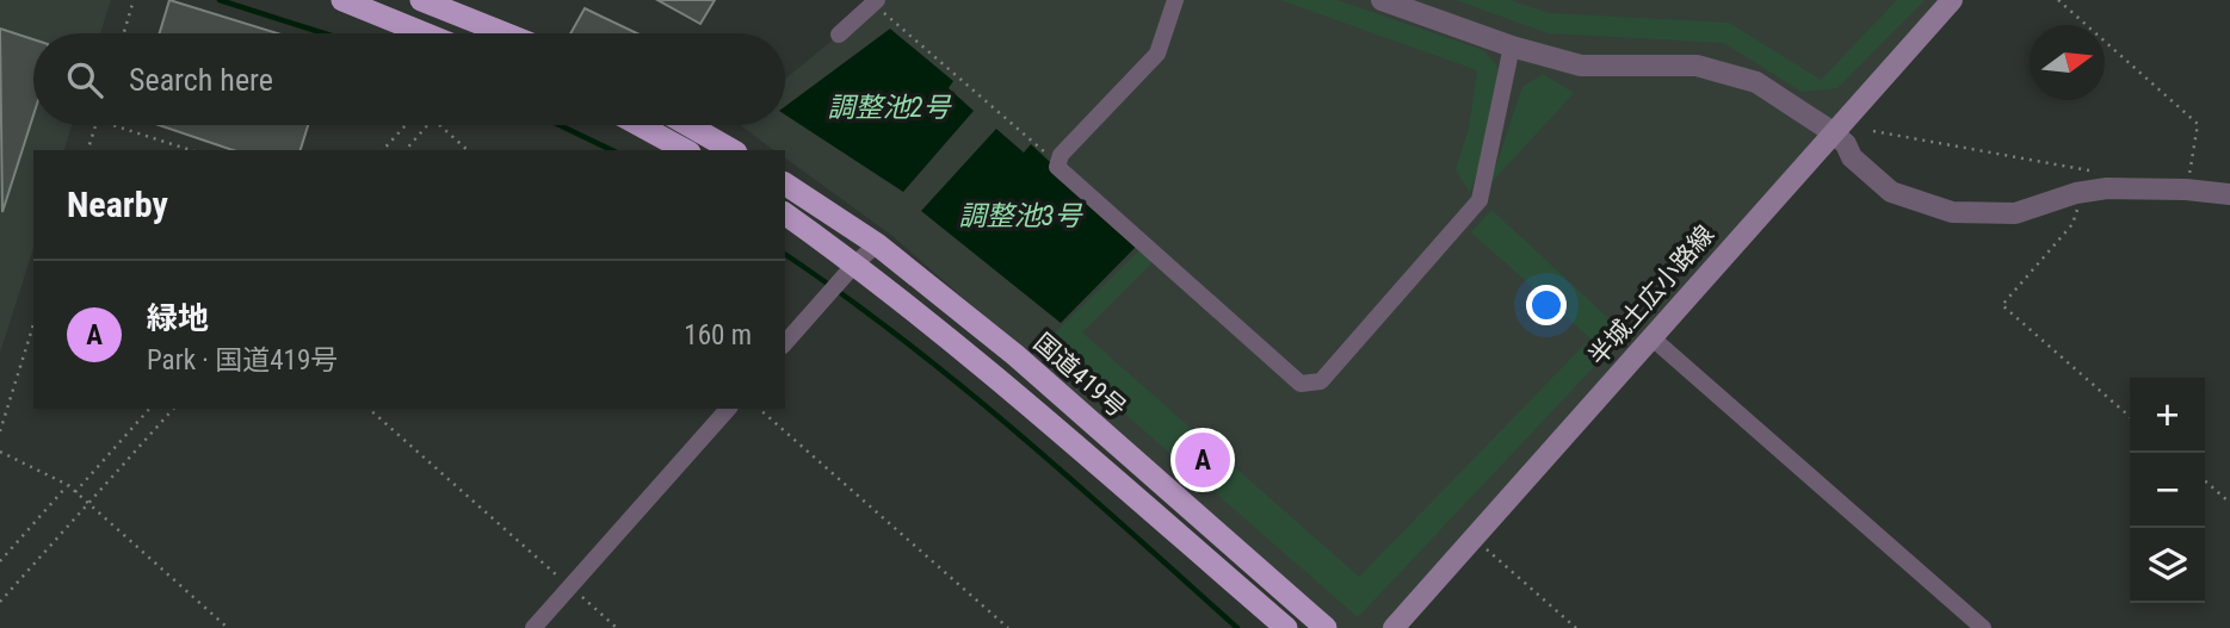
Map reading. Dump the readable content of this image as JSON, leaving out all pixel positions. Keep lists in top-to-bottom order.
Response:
{
  "streets": {
    "highway": ["国道419号"],
    "main road": ["半城土広小路線"]
  },
  "water": ["調整池2号", "調整池3号"],
  "north": "right",
  "page": {
    "search": "Search here",
    "heading": "Nearby",
    "list": [
      {
        "mark": "A",
        "name": "緑地",
        "note": "Park · 国道419号",
        "value": "160 m"
      }
    ],
    "map_buttons": ["+", "−"],
    "pins": "A"
  }
}
